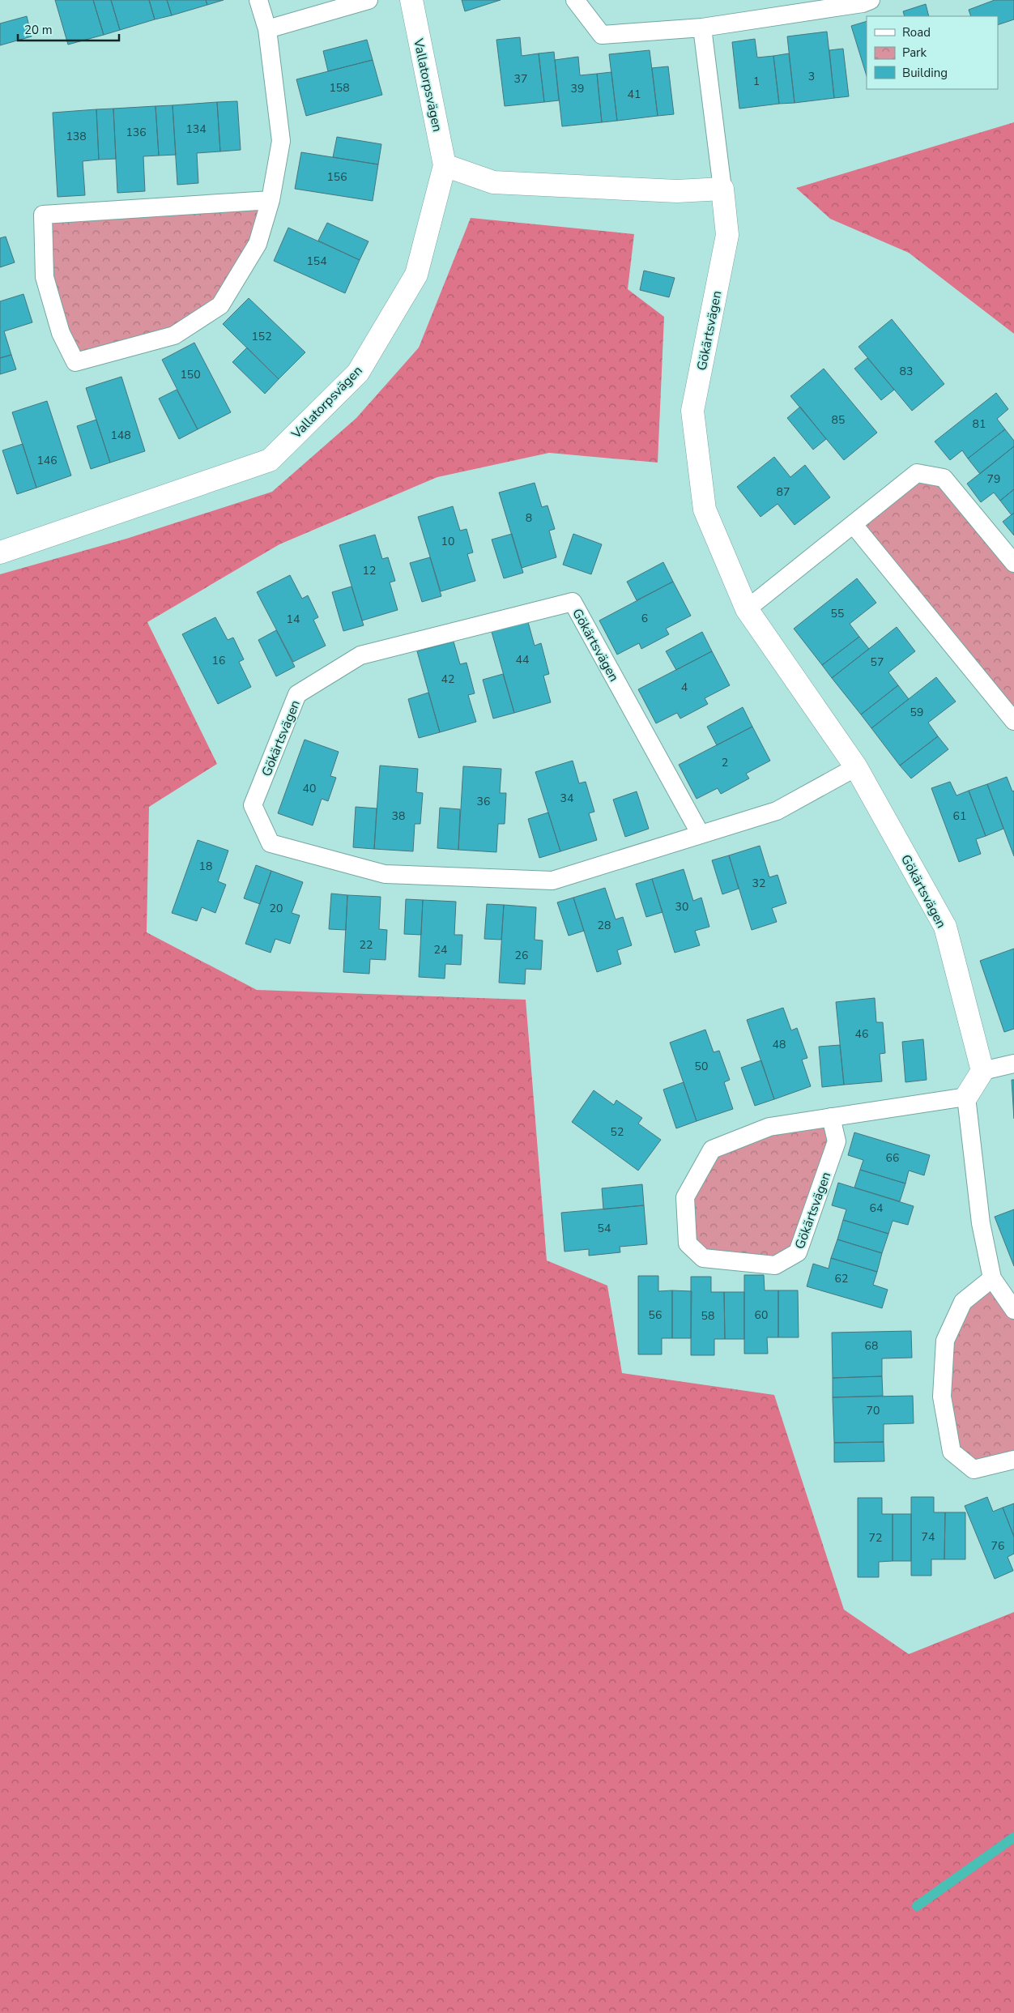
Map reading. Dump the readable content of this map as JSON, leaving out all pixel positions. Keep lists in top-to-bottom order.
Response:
{
  "streets": {
    "street": ["Vallatorpsvägen", "Gökärtsvägen"]
  },
  "house_numbers": [
    "3",
    "37",
    "1",
    "158",
    "39",
    "41",
    "134",
    "136",
    "138",
    "156",
    "154",
    "152",
    "83",
    "150",
    "85",
    "81",
    "148",
    "146",
    "79",
    "87",
    "8",
    "10",
    "12",
    "55",
    "6",
    "14",
    "44",
    "16",
    "57",
    "42",
    "4",
    "59",
    "2",
    "40",
    "34",
    "36",
    "38",
    "61",
    "18",
    "32",
    "30",
    "20",
    "28",
    "22",
    "24",
    "26",
    "46",
    "48",
    "50",
    "52",
    "66",
    "64",
    "54",
    "62",
    "56",
    "60",
    "58",
    "68",
    "70",
    "74",
    "72",
    "76"
  ],
  "legend": ["Road", "Park", "Building"],
  "scale_bar": "20 m"
}
